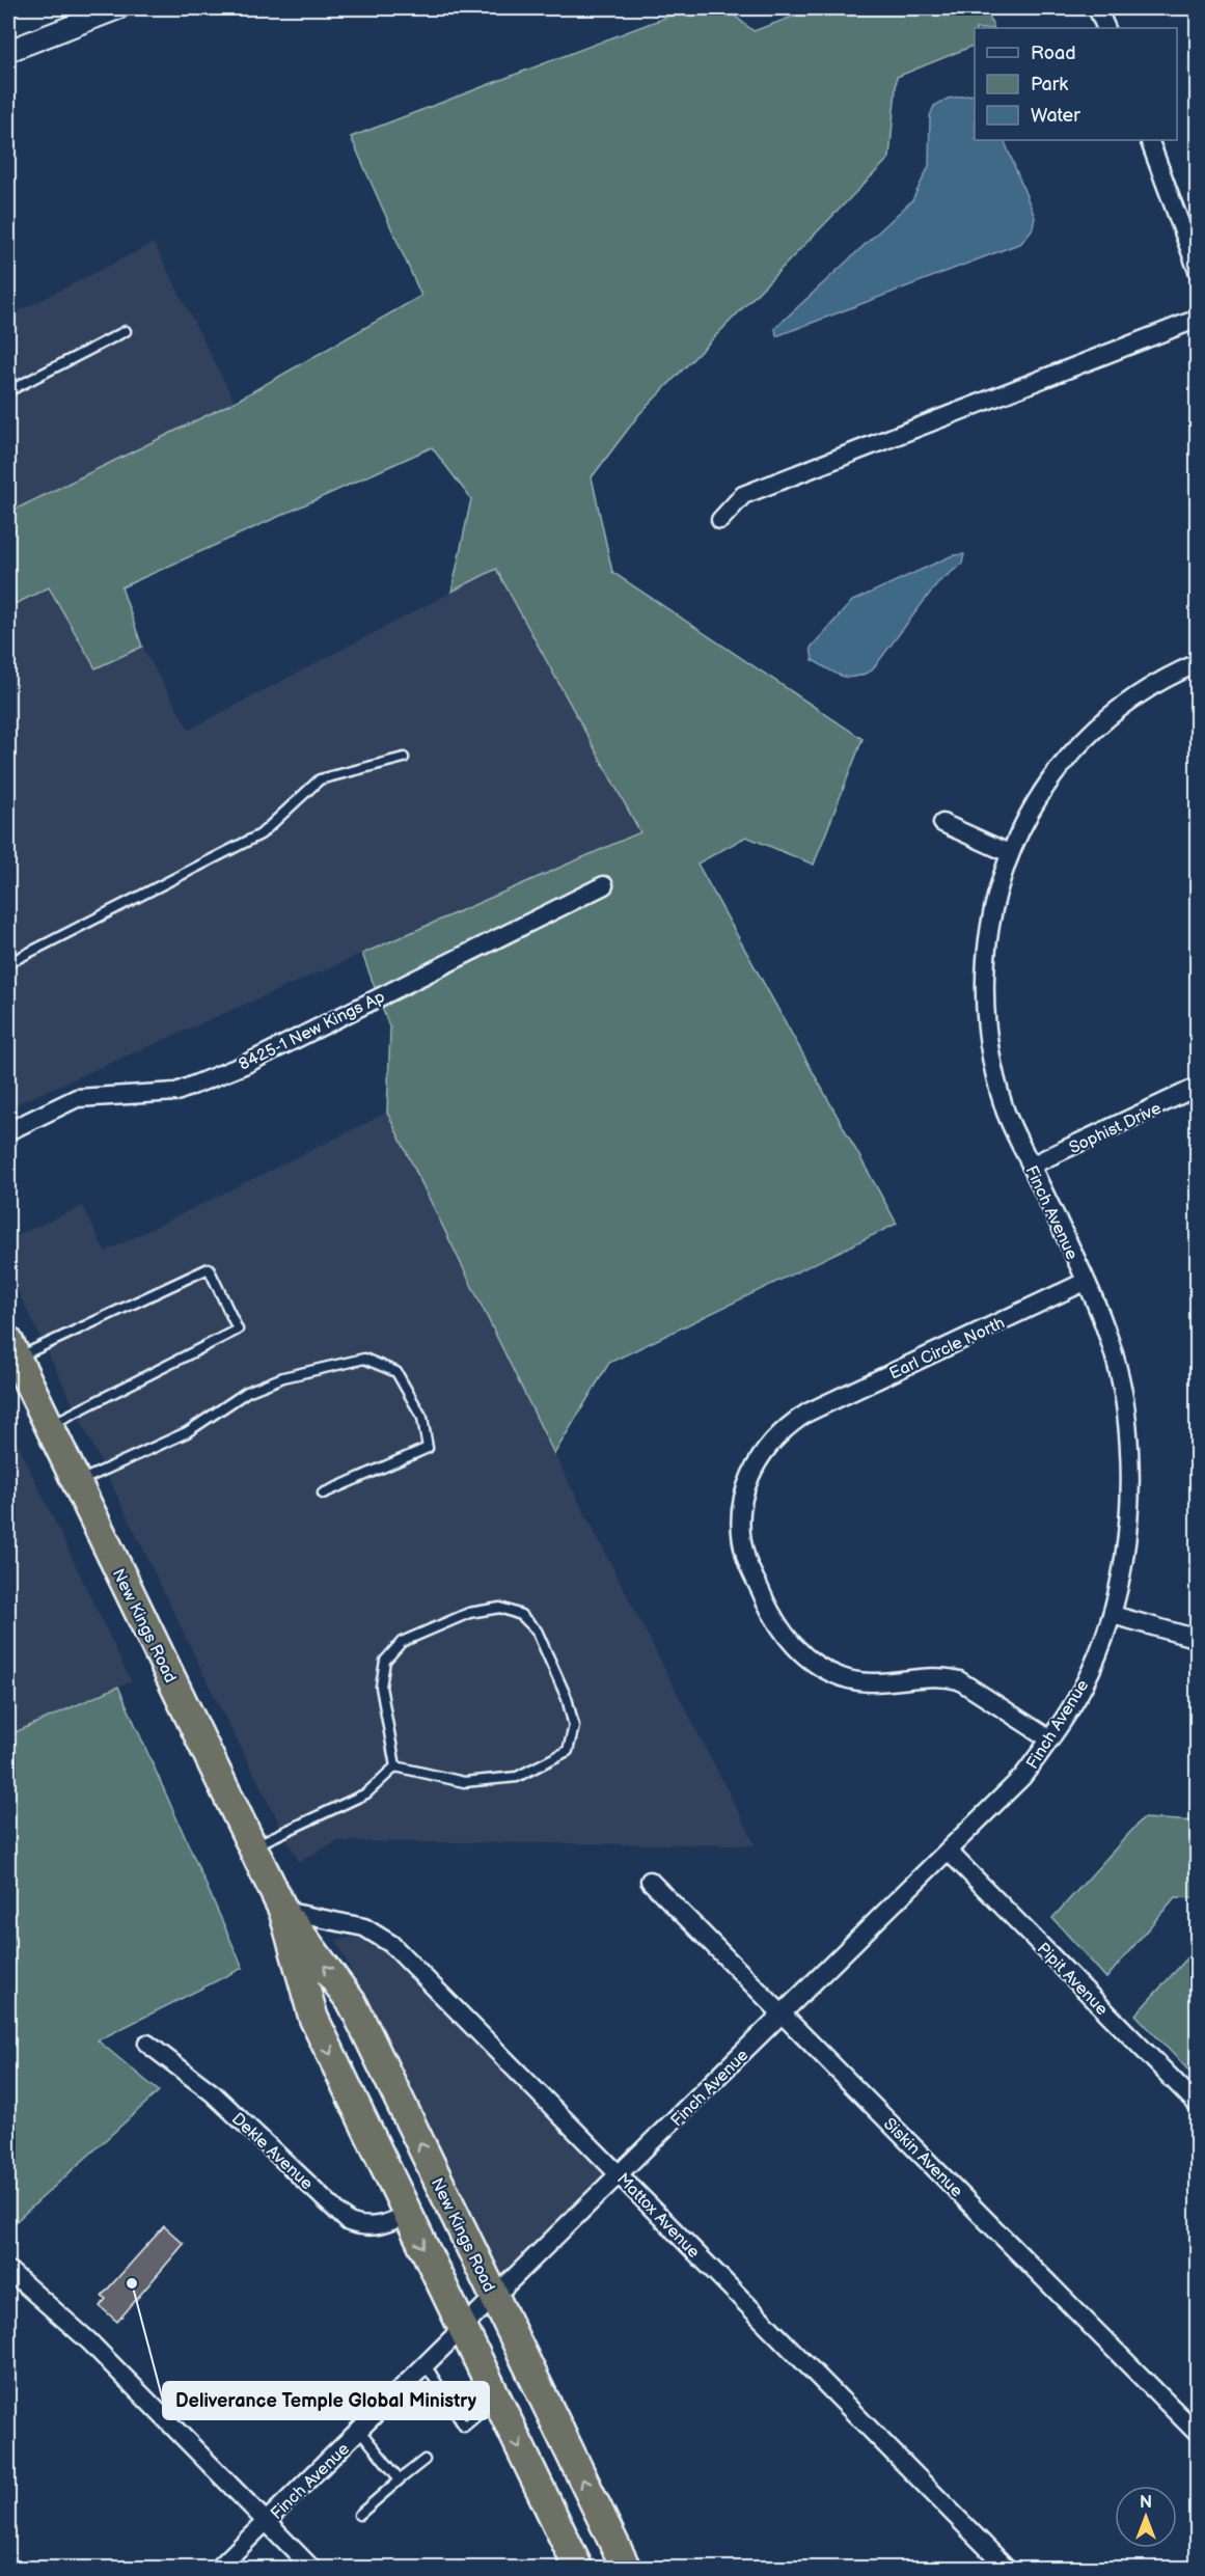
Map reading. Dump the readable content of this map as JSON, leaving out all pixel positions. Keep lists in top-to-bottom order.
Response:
{
  "streets": {
    "highway": ["New Kings Road"],
    "street": [
      "8425-1 New Kings Ap",
      "Sophist Drive",
      "Finch Avenue",
      "Earl Circle North",
      "Pipit Avenue",
      "Dekle Avenue",
      "Siskin Avenue",
      "Mattox Avenue"
    ]
  },
  "crossings": [
    ["Sophist Drive", "Finch Avenue"],
    ["Finch Avenue", "Earl Circle North"],
    ["Finch Avenue", "New Kings Road"],
    ["Finch Avenue", "Pipit Avenue"],
    ["Finch Avenue", "Siskin Avenue"],
    ["Finch Avenue", "Mattox Avenue"],
    ["New Kings Road", "Dekle Avenue"],
    ["New Kings Road", "Mattox Avenue"]
  ],
  "places": ["Deliverance Temple Global Ministry"],
  "legend": ["Road", "Park", "Water"],
  "north": "top"
}
